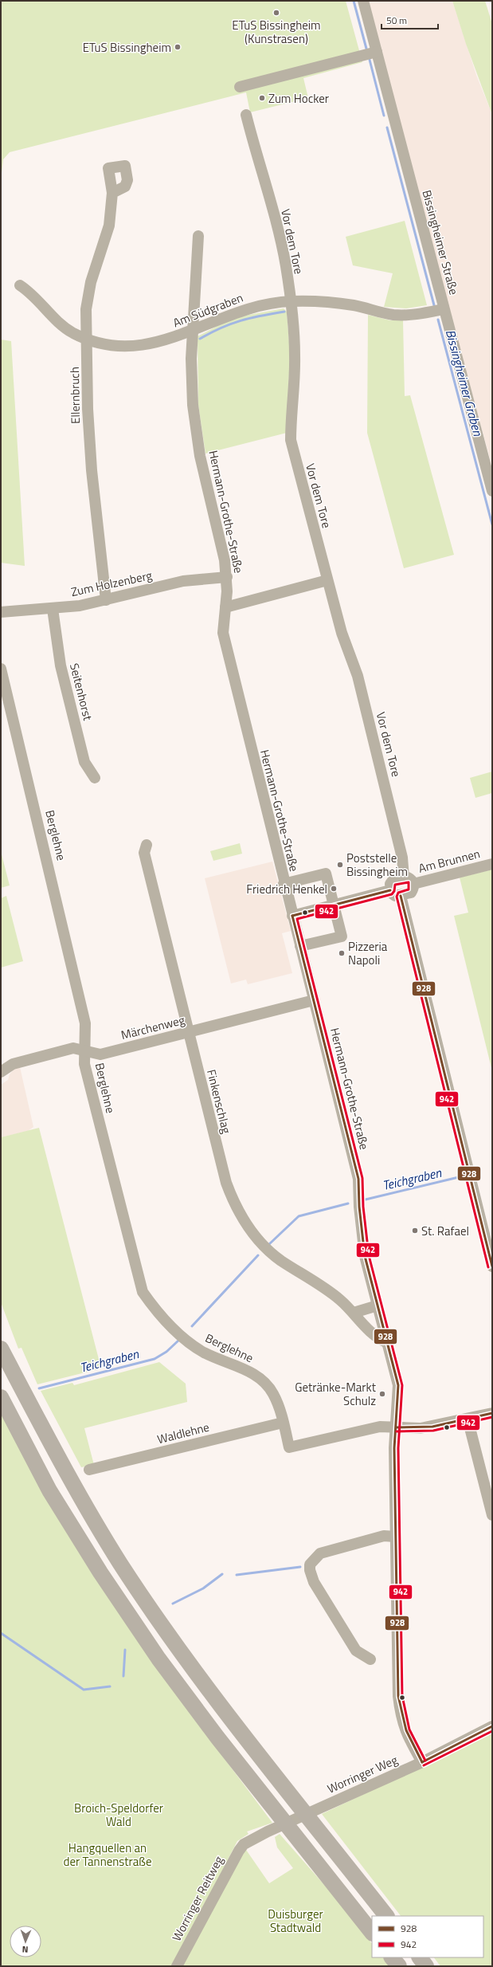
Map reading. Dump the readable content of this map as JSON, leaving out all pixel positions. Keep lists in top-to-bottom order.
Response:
{
  "streets": {
    "street": [
      "Vor dem Tore",
      "Bissingheimer Straße",
      "Am Südgraben",
      "Ellernbruch",
      "Hermann-Grothe-Straße",
      "Zum Holzenberg",
      "Seitenhorst",
      "Berglehne",
      "Am Brunnen",
      "Märchenweg",
      "Finkenschlag",
      "Waldlehne",
      "Worringer Weg",
      "Worringer Reitweg"
    ]
  },
  "crossings": [
    ["Vor dem Tore", "Am Südgraben"],
    ["Vor dem Tore", "Am Brunnen"],
    ["Bissingheimer Straße", "Am Südgraben"],
    ["Am Südgraben", "Ellernbruch"],
    ["Am Südgraben", "Hermann-Grothe-Straße"],
    ["Ellernbruch", "Zum Holzenberg"],
    ["Hermann-Grothe-Straße", "Zum Holzenberg"],
    ["Hermann-Grothe-Straße", "Berglehne"],
    ["Hermann-Grothe-Straße", "Märchenweg"],
    ["Hermann-Grothe-Straße", "Finkenschlag"],
    ["Hermann-Grothe-Straße", "Worringer Weg"],
    ["Zum Holzenberg", "Seitenhorst"],
    ["Berglehne", "Märchenweg"],
    ["Berglehne", "Waldlehne"],
    ["Märchenweg", "Finkenschlag"],
    ["Worringer Weg", "Worringer Reitweg"]
  ],
  "water": ["Bissingheimer Graben", "Teichgraben"],
  "parks": ["Broich-Speldorfer Wald", "Hangquellen an der Tannenstraße", "Duisburger Stadtwald"],
  "places": [
    "ETuS Bissingheim (Kunstrasen)",
    "ETuS Bissingheim",
    "Zum Hocker",
    "Poststelle Bissingheim",
    "Friedrich Henkel",
    "Pizzeria Napoli",
    "St. Rafael",
    "Getränke-Markt Schulz"
  ],
  "lines": ["transit line 942", "transit line 928"],
  "legend": ["928", "942"],
  "scale_bar": "50 m",
  "north": "bottom"
}
